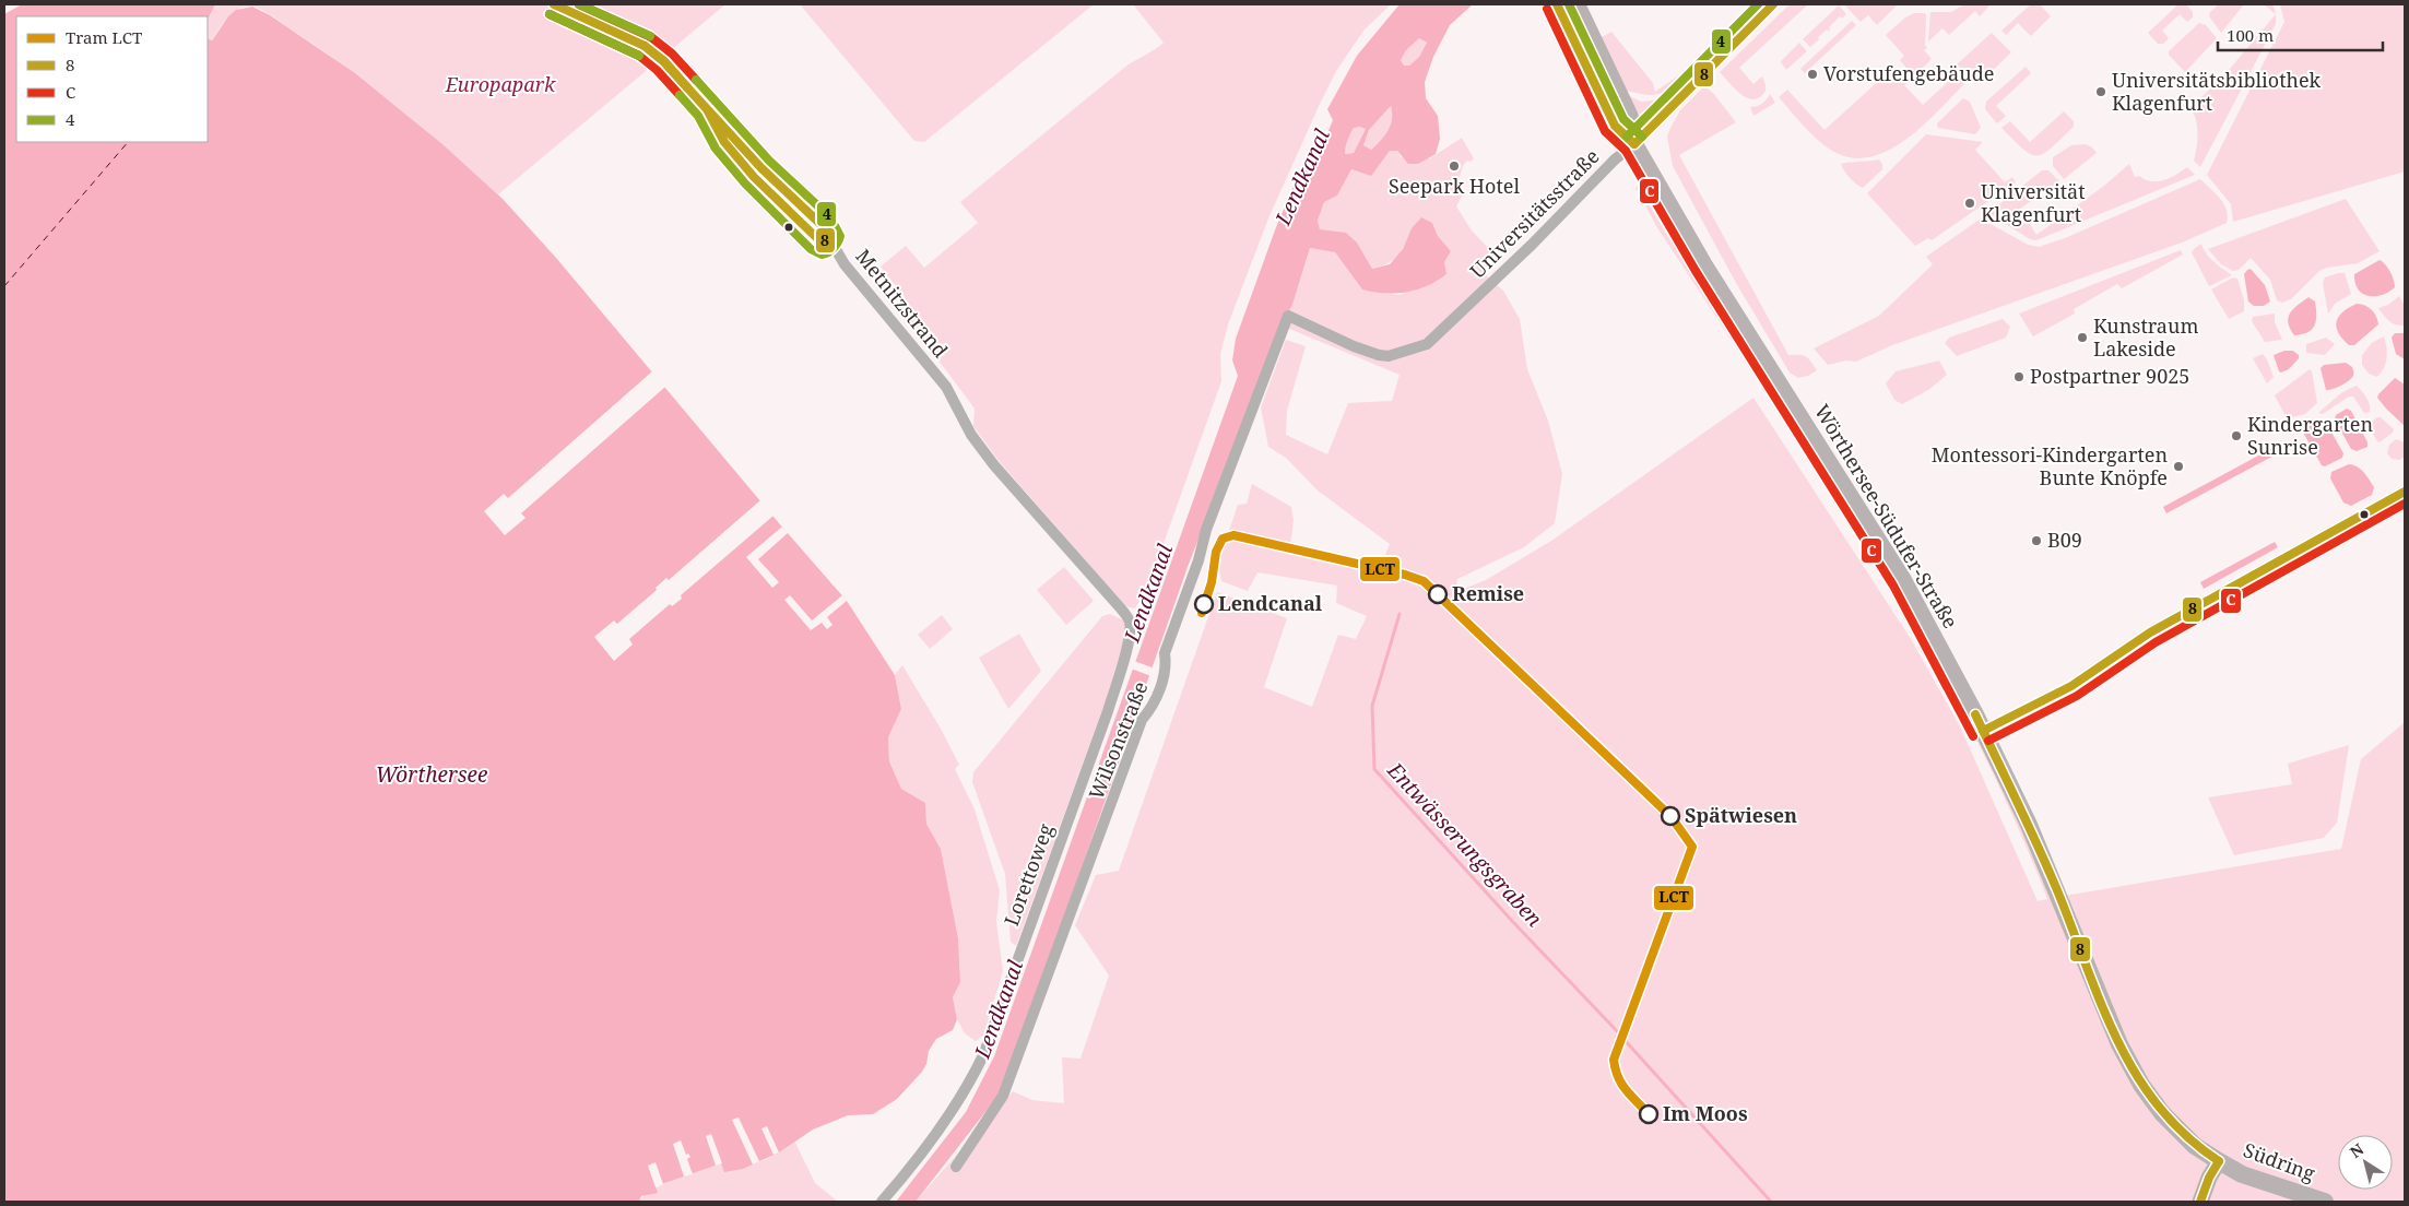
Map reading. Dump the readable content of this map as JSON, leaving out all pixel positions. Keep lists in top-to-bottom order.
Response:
{
  "streets": {
    "main road": ["Wörthersee-Südufer-Straße", "Südring"],
    "street": [
      "Universitätsstraße",
      "Metnitzstrand",
      "Wilsonstraße",
      "Lorettoweg"
    ]
  },
  "crossings": [
    ["Universitätsstraße", "Wörthersee-Südufer-Straße"],
    ["Universitätsstraße", "Wilsonstraße"],
    ["Metnitzstrand", "Lorettoweg"],
    ["Wörthersee-Südufer-Straße", "Südring"]
  ],
  "water": ["Lendkanal", "Wörthersee", "Entwässerungsgraben"],
  "parks": ["Europapark"],
  "places": [
    "Vorstufengebäude",
    "Universitätsbibliothek Klagenfurt",
    "Seepark Hotel",
    "Universität Klagenfurt",
    "Kunstraum Lakeside",
    "Postpartner 9025",
    "Kindergarten Sunrise",
    "Montessori-Kindergarten Bunte Knöpfe",
    "B09",
    "Remise",
    "Lendcanal",
    "Spätwiesen",
    "Im Moos"
  ],
  "lines": [
    "transit line 8",
    "transit line C",
    "transit line 4",
    "tram line LCT"
  ],
  "legend": [
    "Tram LCT",
    "8",
    "C",
    "4"
  ],
  "scale_bar": "100 m",
  "north": "top left"
}
